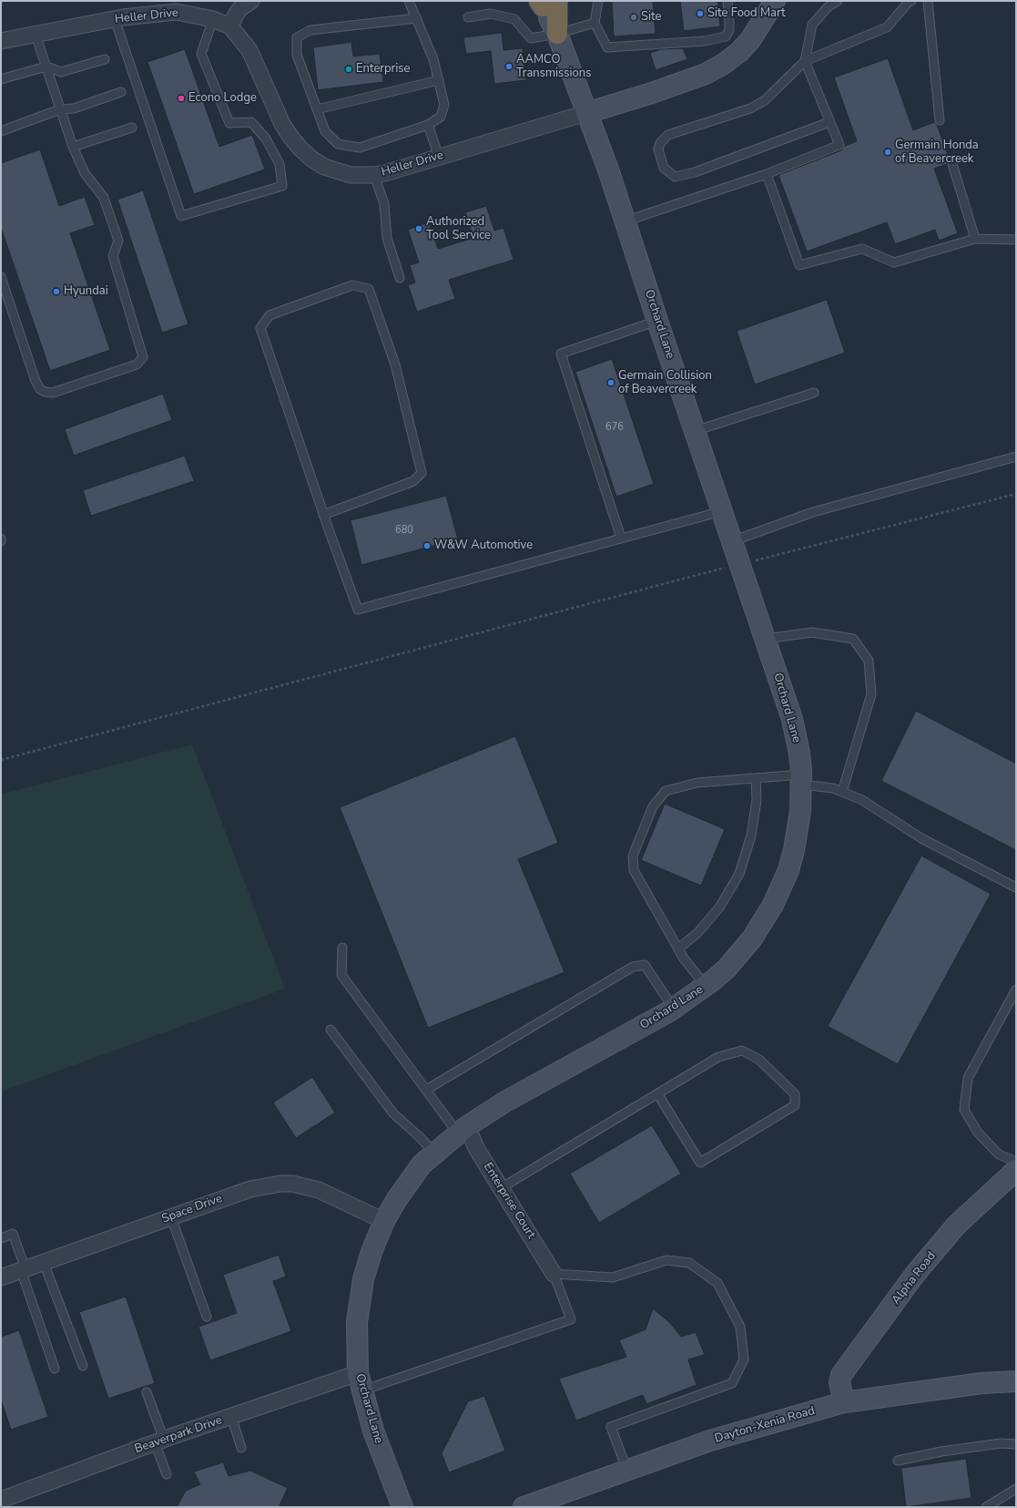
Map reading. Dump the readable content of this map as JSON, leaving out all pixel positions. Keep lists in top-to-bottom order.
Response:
{
  "streets": {
    "main road": [
      "Heller Drive",
      "Orchard Lane",
      "Alpha Road",
      "Dayton-Xenia Road"
    ],
    "street": ["Enterprise Court", "Space Drive", "Beaverpark Drive"]
  },
  "crossings": [
    ["Heller Drive", "Orchard Lane"],
    ["Orchard Lane", "Enterprise Court"],
    ["Orchard Lane", "Space Drive"],
    ["Orchard Lane", "Beaverpark Drive"],
    ["Alpha Road", "Dayton-Xenia Road"]
  ],
  "places": [
    "Site Food Mart",
    "Site",
    "AAMCO Transmissions",
    "Enterprise",
    "Econo Lodge",
    "Germain Honda of Beavercreek",
    "Authorized Tool Service",
    "Hyundai",
    "Germain Collision of Beavercreek",
    "W&W Automotive"
  ],
  "house_numbers": ["676", "680"]
}
